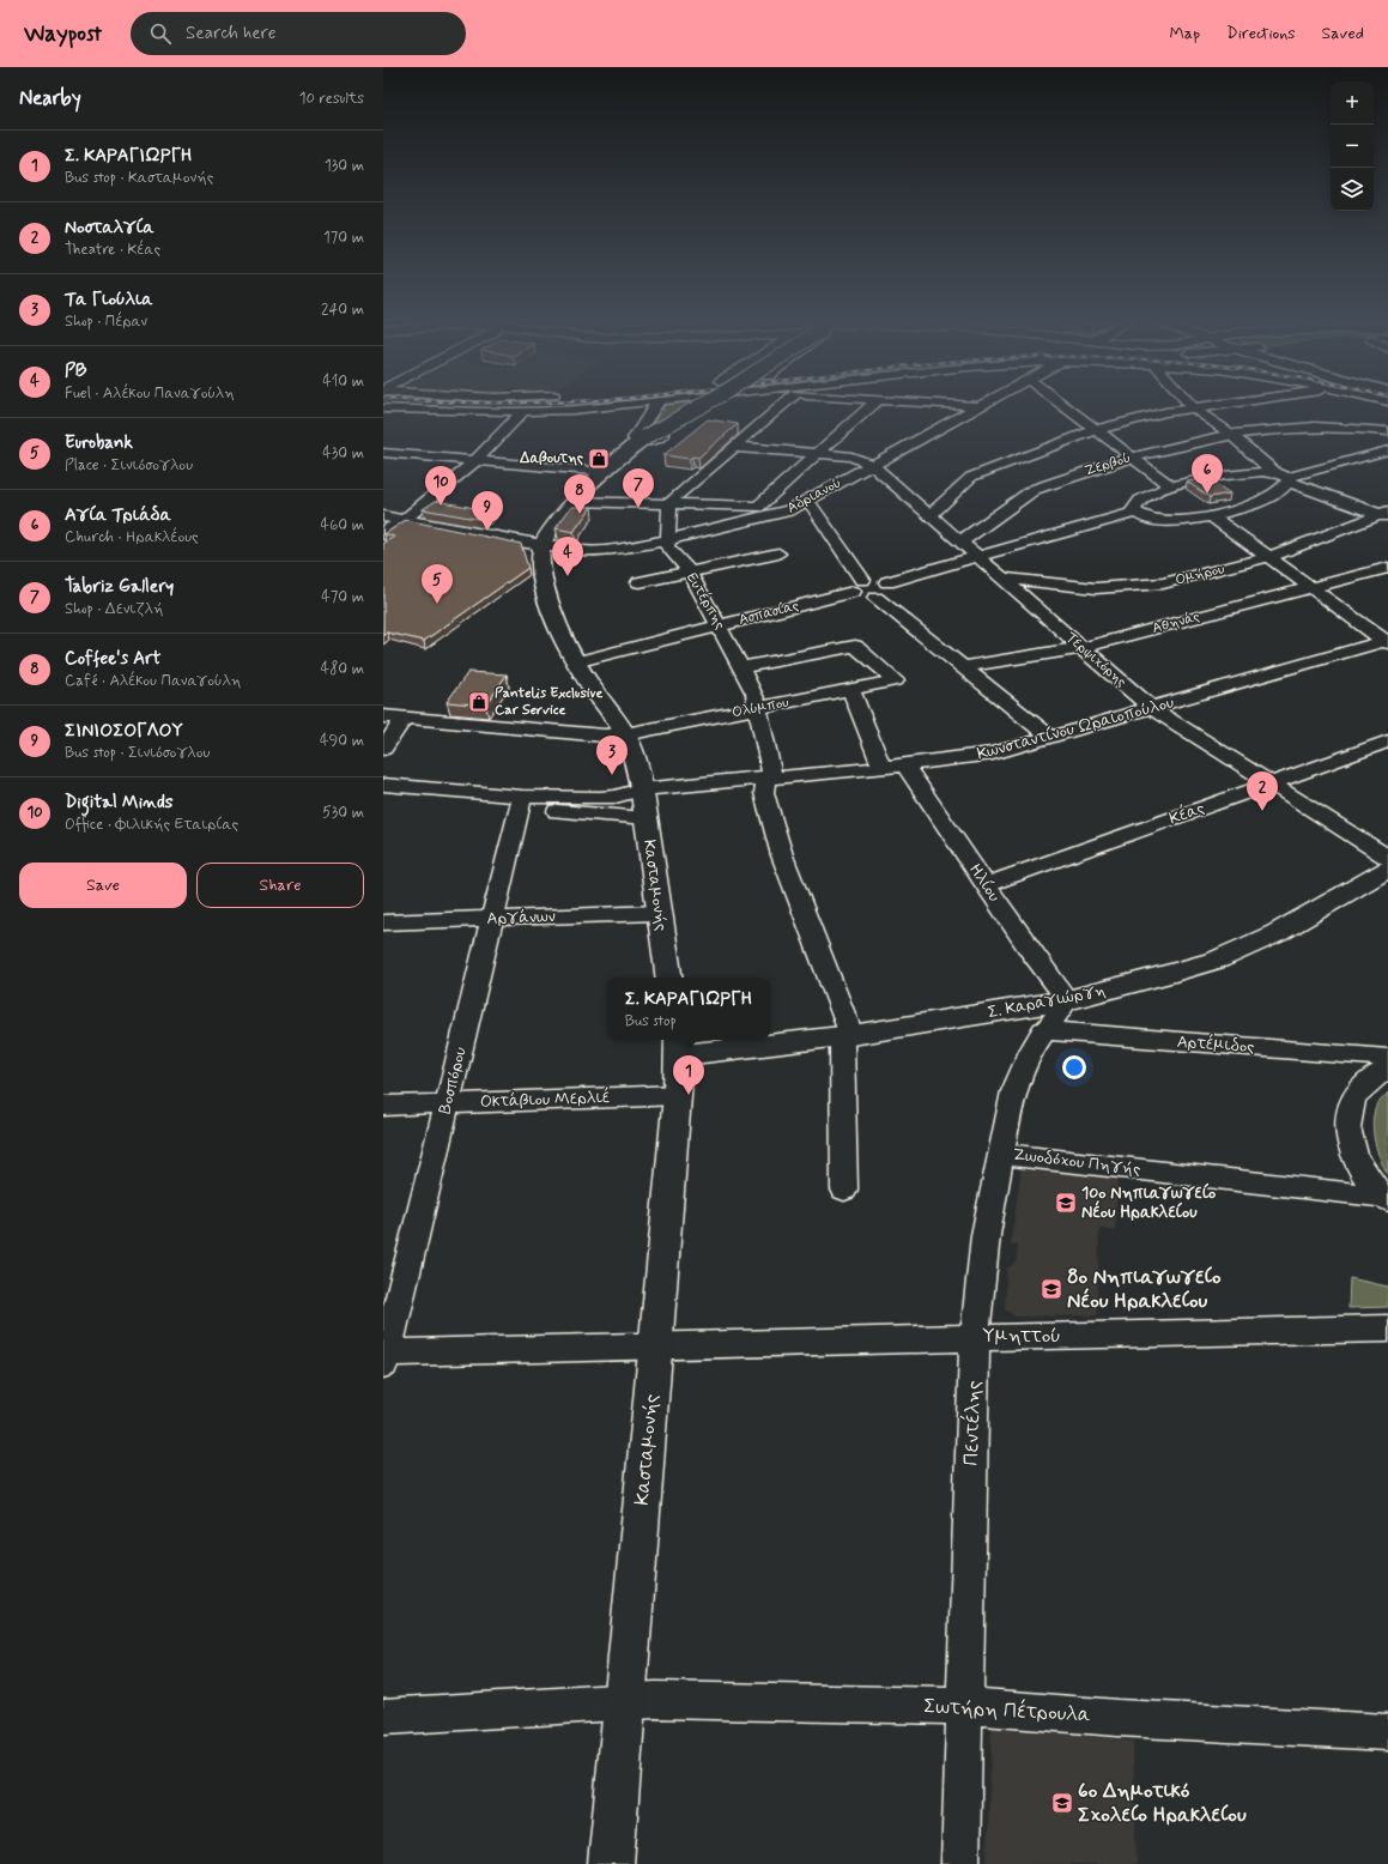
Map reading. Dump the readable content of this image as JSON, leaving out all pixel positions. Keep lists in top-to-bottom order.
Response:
{
  "streets": {
    "street": [
      "Ζερβού",
      "Αδριανού",
      "Ομήρου",
      "Ευτέρπης",
      "Ασπασίας",
      "Αθηνάς",
      "Τερψιχόρης",
      "Ολύμπου",
      "Κωνσταντίνου Ωραιοπούλου",
      "Κέας",
      "Ηλίου",
      "Κασταμονής",
      "Αργάνων",
      "Σ. Καραγιώργη",
      "Αρτέμιδος",
      "Βοσπόρου",
      "Οκτάβιου Μερλιέ",
      "Ζωοδόχου Πηγής",
      "Υμηττού",
      "Πεντέλης",
      "Σωτήρη Πέτρουλα"
    ]
  },
  "crossings": [
    ["Ζερβού", "Τερψιχόρης"],
    ["Αδριανού", "Ευτέρπης"],
    ["Αδριανού", "Τερψιχόρης"],
    ["Αδριανού", "Κασταμονής"],
    ["Ομήρου", "Τερψιχόρης"],
    ["Ευτέρπης", "Ασπασίας"],
    ["Ευτέρπης", "Ολύμπου"],
    ["Ευτέρπης", "Κωνσταντίνου Ωραιοπούλου"],
    ["Ευτέρπης", "Σ. Καραγιώργη"],
    ["Ασπασίας", "Κασταμονής"],
    ["Αθηνάς", "Τερψιχόρης"],
    ["Τερψιχόρης", "Κωνσταντίνου Ωραιοπούλου"],
    ["Τερψιχόρης", "Κέας"],
    ["Ολύμπου", "Κασταμονής"],
    ["Κωνσταντίνου Ωραιοπούλου", "Ηλίου"],
    ["Κωνσταντίνου Ωραιοπούλου", "Κασταμονής"],
    ["Κωνσταντίνου Ωραιοπούλου", "Βοσπόρου"],
    ["Κέας", "Ηλίου"],
    ["Ηλίου", "Σ. Καραγιώργη"],
    ["Ηλίου", "Πεντέλης"],
    ["Κασταμονής", "Αργάνων"],
    ["Κασταμονής", "Σ. Καραγιώργη"],
    ["Κασταμονής", "Οκτάβιου Μερλιέ"],
    ["Κασταμονής", "Υμηττού"],
    ["Κασταμονής", "Σωτήρη Πέτρουλα"],
    ["Αργάνων", "Βοσπόρου"],
    ["Σ. Καραγιώργη", "Πεντέλης"],
    ["Αρτέμιδος", "Πεντέλης"],
    ["Βοσπόρου", "Οκτάβιου Μερλιέ"],
    ["Βοσπόρου", "Υμηττού"],
    ["Ζωοδόχου Πηγής", "Πεντέλης"],
    ["Υμηττού", "Πεντέλης"],
    ["Πεντέλης", "Σωτήρη Πέτρουλα"]
  ],
  "places": {
    "shop": ["Δαβουτης", "Pantelis Exclusive Car Service"],
    "school or university": ["10ο Νηπιαγωγείο Νέου Ηρακλείου", "8ο Νηπιαγωγείο Νέου Ηρακλείου", "6ο Δημοτικό Σχολείο Ηρακλείου"]
  },
  "page": {
    "header": "Waypost",
    "search": "Search here",
    "nav": ["Map", "Directions", "Saved"],
    "heading": ["Nearby", "10 results"],
    "map_buttons": ["+", "−"],
    "list": [
      {
        "mark": "1",
        "name": "Σ. ΚΑΡΑΓΙΩΡΓΗ",
        "note": "Bus stop · Κασταμονής",
        "value": "130 m"
      },
      {
        "mark": "2",
        "name": "Νοσταλγία",
        "note": "Theatre · Κέας",
        "value": "170 m"
      },
      {
        "mark": "3",
        "name": "Τα Γιούλια",
        "note": "Shop · Πέραν",
        "value": "240 m"
      },
      {
        "mark": "4",
        "name": "PB",
        "note": "Fuel · Αλέκου Παναγούλη",
        "value": "410 m"
      },
      {
        "mark": "5",
        "name": "Eurobank",
        "note": "Place · Σινιόσογλου",
        "value": "430 m"
      },
      {
        "mark": "6",
        "name": "Αγία Τριάδα",
        "note": "Church · Ηρακλέους",
        "value": "460 m"
      },
      {
        "mark": "7",
        "name": "Tabriz Gallery",
        "note": "Shop · Δενιζλή",
        "value": "470 m"
      },
      {
        "mark": "8",
        "name": "Coffee's Art",
        "note": "Café · Αλέκου Παναγούλη",
        "value": "480 m"
      },
      {
        "mark": "9",
        "name": "ΣΙΝΙΟΣΟΓΛΟΥ",
        "note": "Bus stop · Σινιόσογλου",
        "value": "490 m"
      },
      {
        "mark": "10",
        "name": "Digital Minds",
        "note": "Office · Φιλικής Εταιρίας",
        "value": "530 m"
      }
    ],
    "pins": [
      "6",
      "10",
      "7",
      "8",
      "9",
      "4",
      "5",
      "3",
      "2",
      "1"
    ],
    "buttons": ["Save", "Share"],
    "popup": ["Σ. ΚΑΡΑΓΙΩΡΓΗ", "Bus stop"]
  }
}
